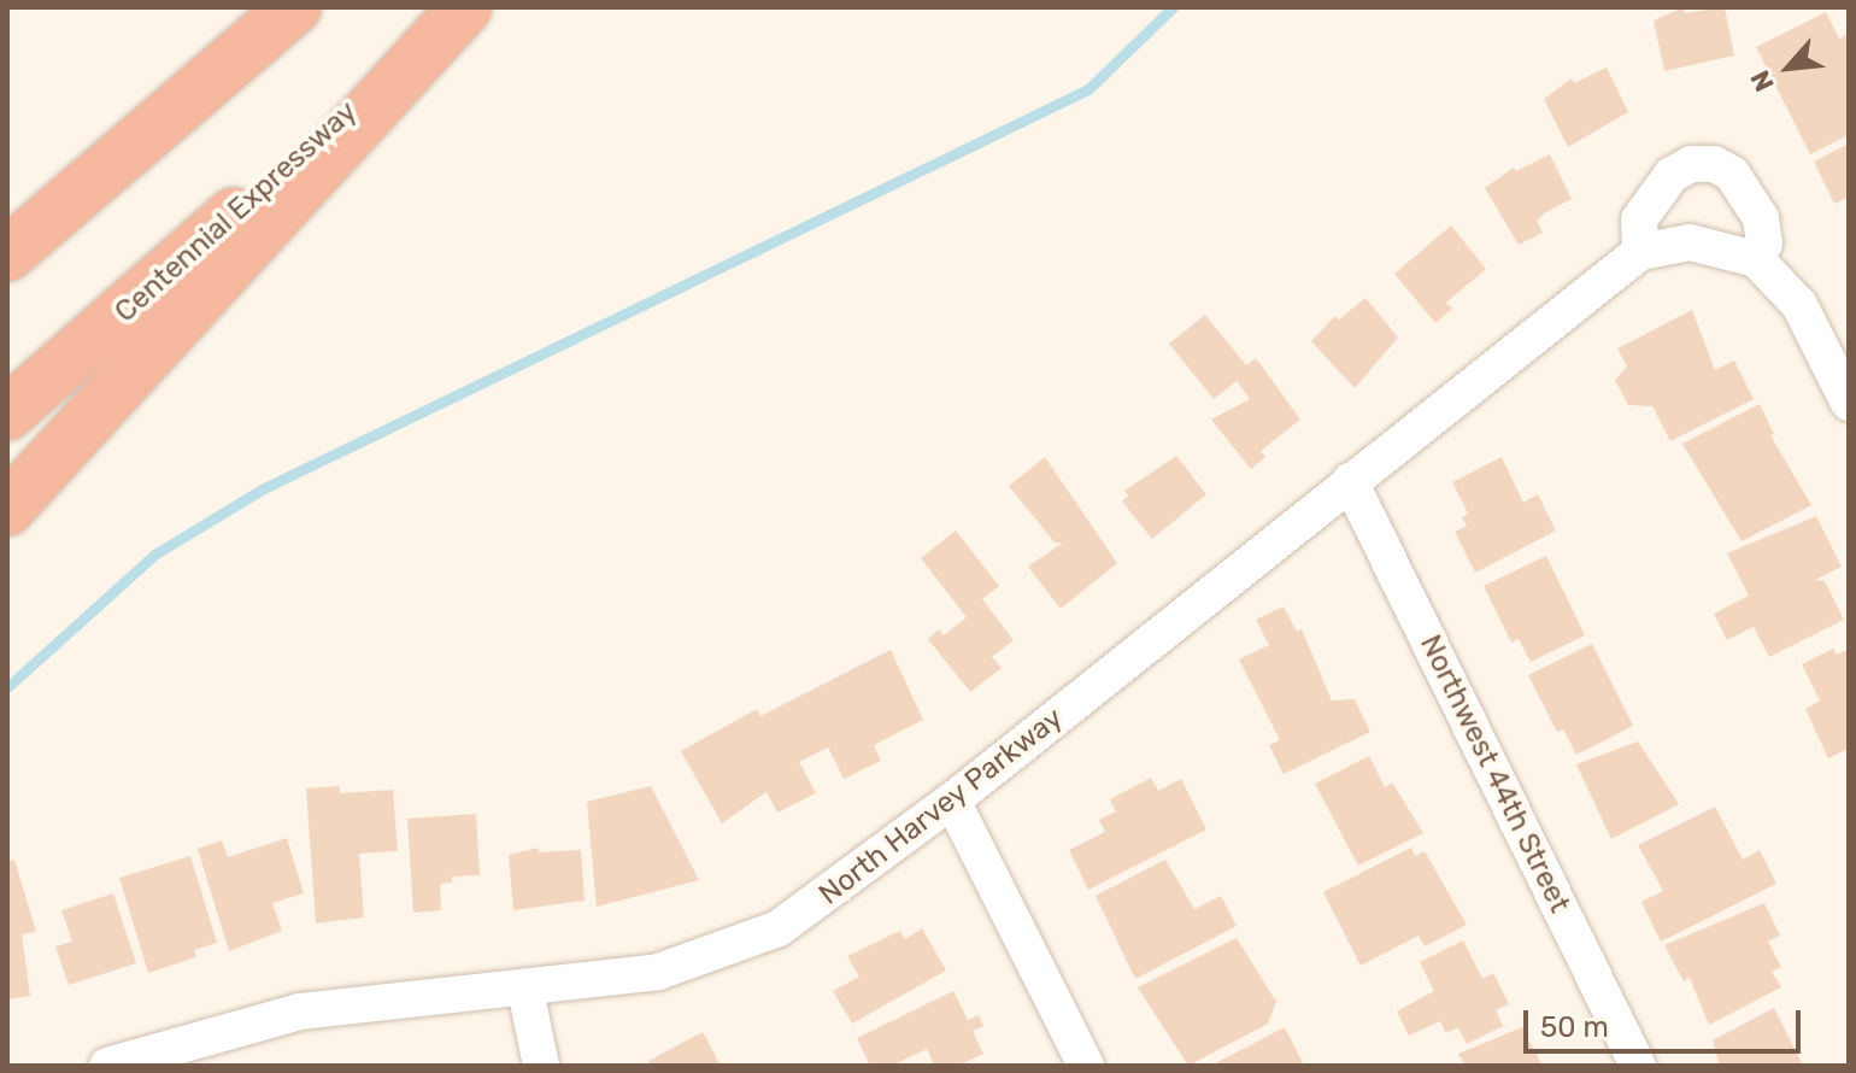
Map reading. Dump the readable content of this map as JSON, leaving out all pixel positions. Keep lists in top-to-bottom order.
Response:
{
  "streets": {
    "highway": ["Centennial Expressway"],
    "street": ["Northwest 44th Street", "North Harvey Parkway"]
  },
  "crossings": [
    ["Northwest 44th Street", "North Harvey Parkway"]
  ],
  "scale_bar": "50 m",
  "north": "bottom left"
}
